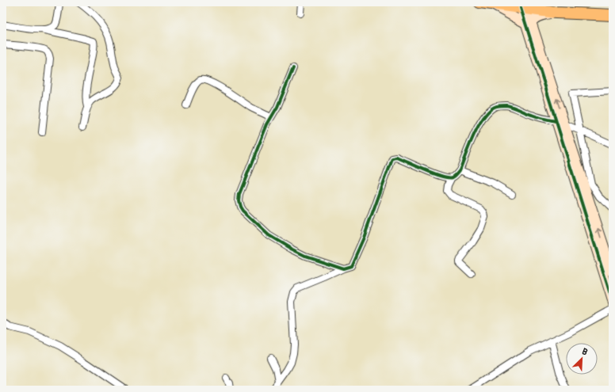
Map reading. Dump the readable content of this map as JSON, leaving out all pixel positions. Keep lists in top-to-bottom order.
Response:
{
  "north": "top right"
}
